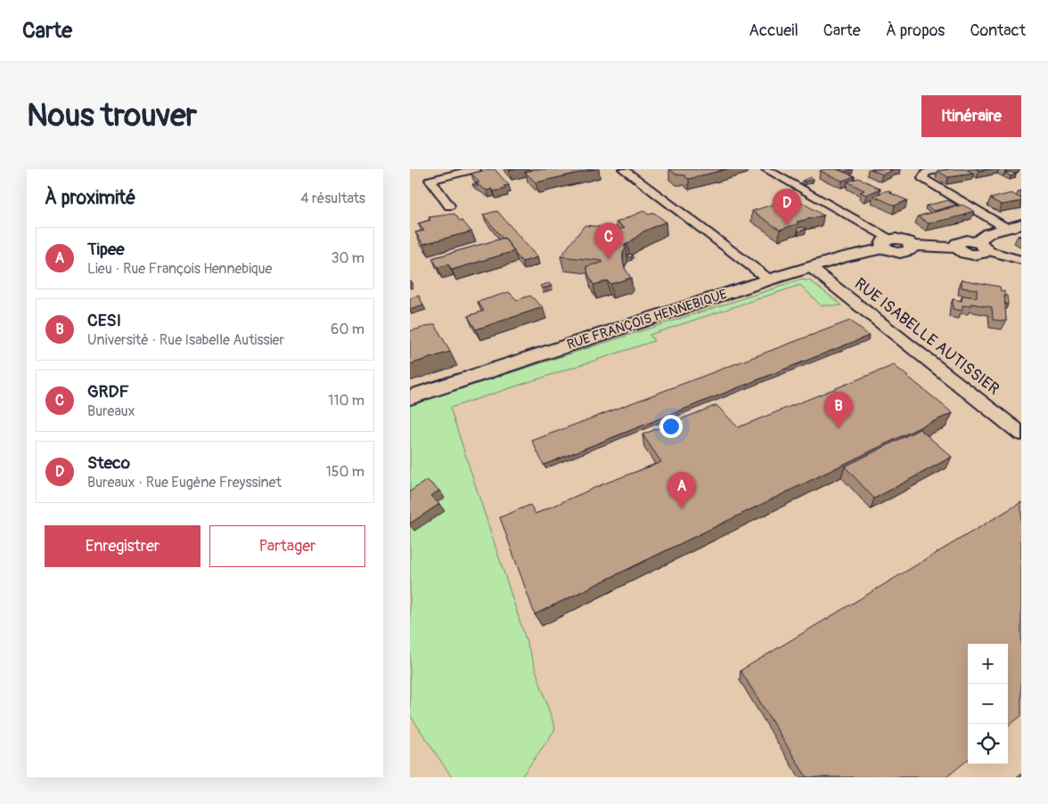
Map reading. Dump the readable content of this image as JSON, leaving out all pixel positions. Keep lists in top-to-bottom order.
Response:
{
  "streets": {
    "street": ["RUE FRANÇOIS HENNEBIQUE", "RUE ISABELLE AUTISSIER"]
  },
  "crossings": [
    ["RUE FRANÇOIS HENNEBIQUE", "RUE ISABELLE AUTISSIER"]
  ],
  "page": {
    "header": "Carte",
    "nav": [
      "Accueil",
      "Carte",
      "À propos",
      "Contact"
    ],
    "buttons": [
      "Itinéraire",
      ["Enregistrer", "Partager"]
    ],
    "title": "Nous trouver",
    "heading": ["À proximité", "4 résultats"],
    "pins": [
      "D",
      "C",
      "B",
      "A"
    ],
    "list": [
      {
        "mark": "A",
        "name": "Tipee",
        "note": "Lieu · Rue François Hennebique",
        "value": "30 m"
      },
      {
        "mark": "B",
        "name": "CESI",
        "note": "Université · Rue Isabelle Autissier",
        "value": "60 m"
      },
      {
        "mark": "C",
        "name": "GRDF",
        "note": "Bureaux",
        "value": "110 m"
      },
      {
        "mark": "D",
        "name": "Steco",
        "note": "Bureaux · Rue Eugène Freyssinet",
        "value": "150 m"
      }
    ],
    "map_buttons": ["+", "−"]
  }
}
